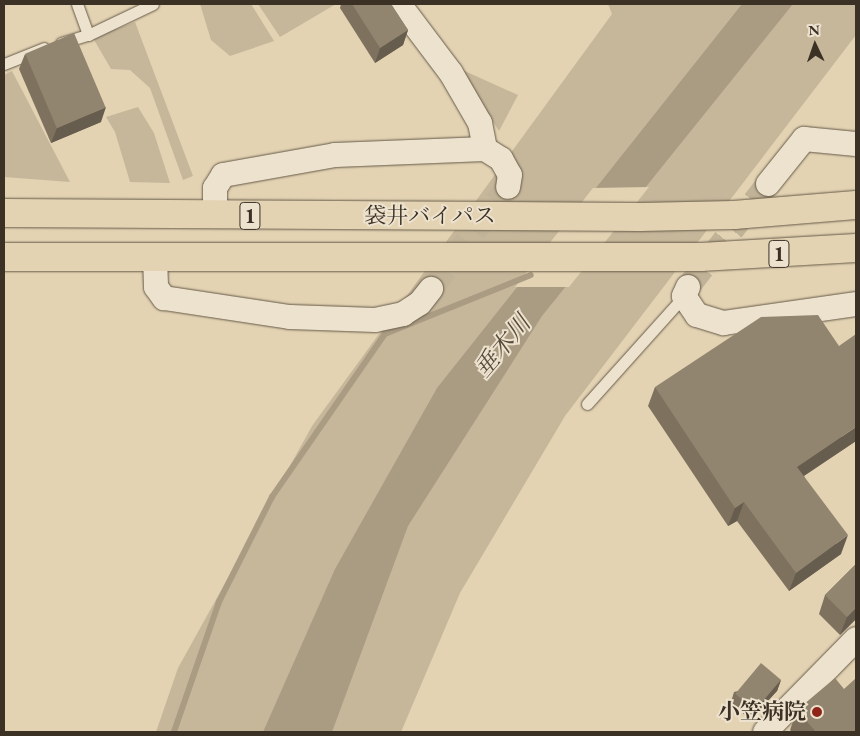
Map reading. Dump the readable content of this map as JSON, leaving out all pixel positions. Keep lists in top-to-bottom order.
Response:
{
  "streets": {
    "highway": ["1", "袋井バイパス"]
  },
  "water": ["垂木川"],
  "places": ["小笠病院"],
  "north": "top"
}
